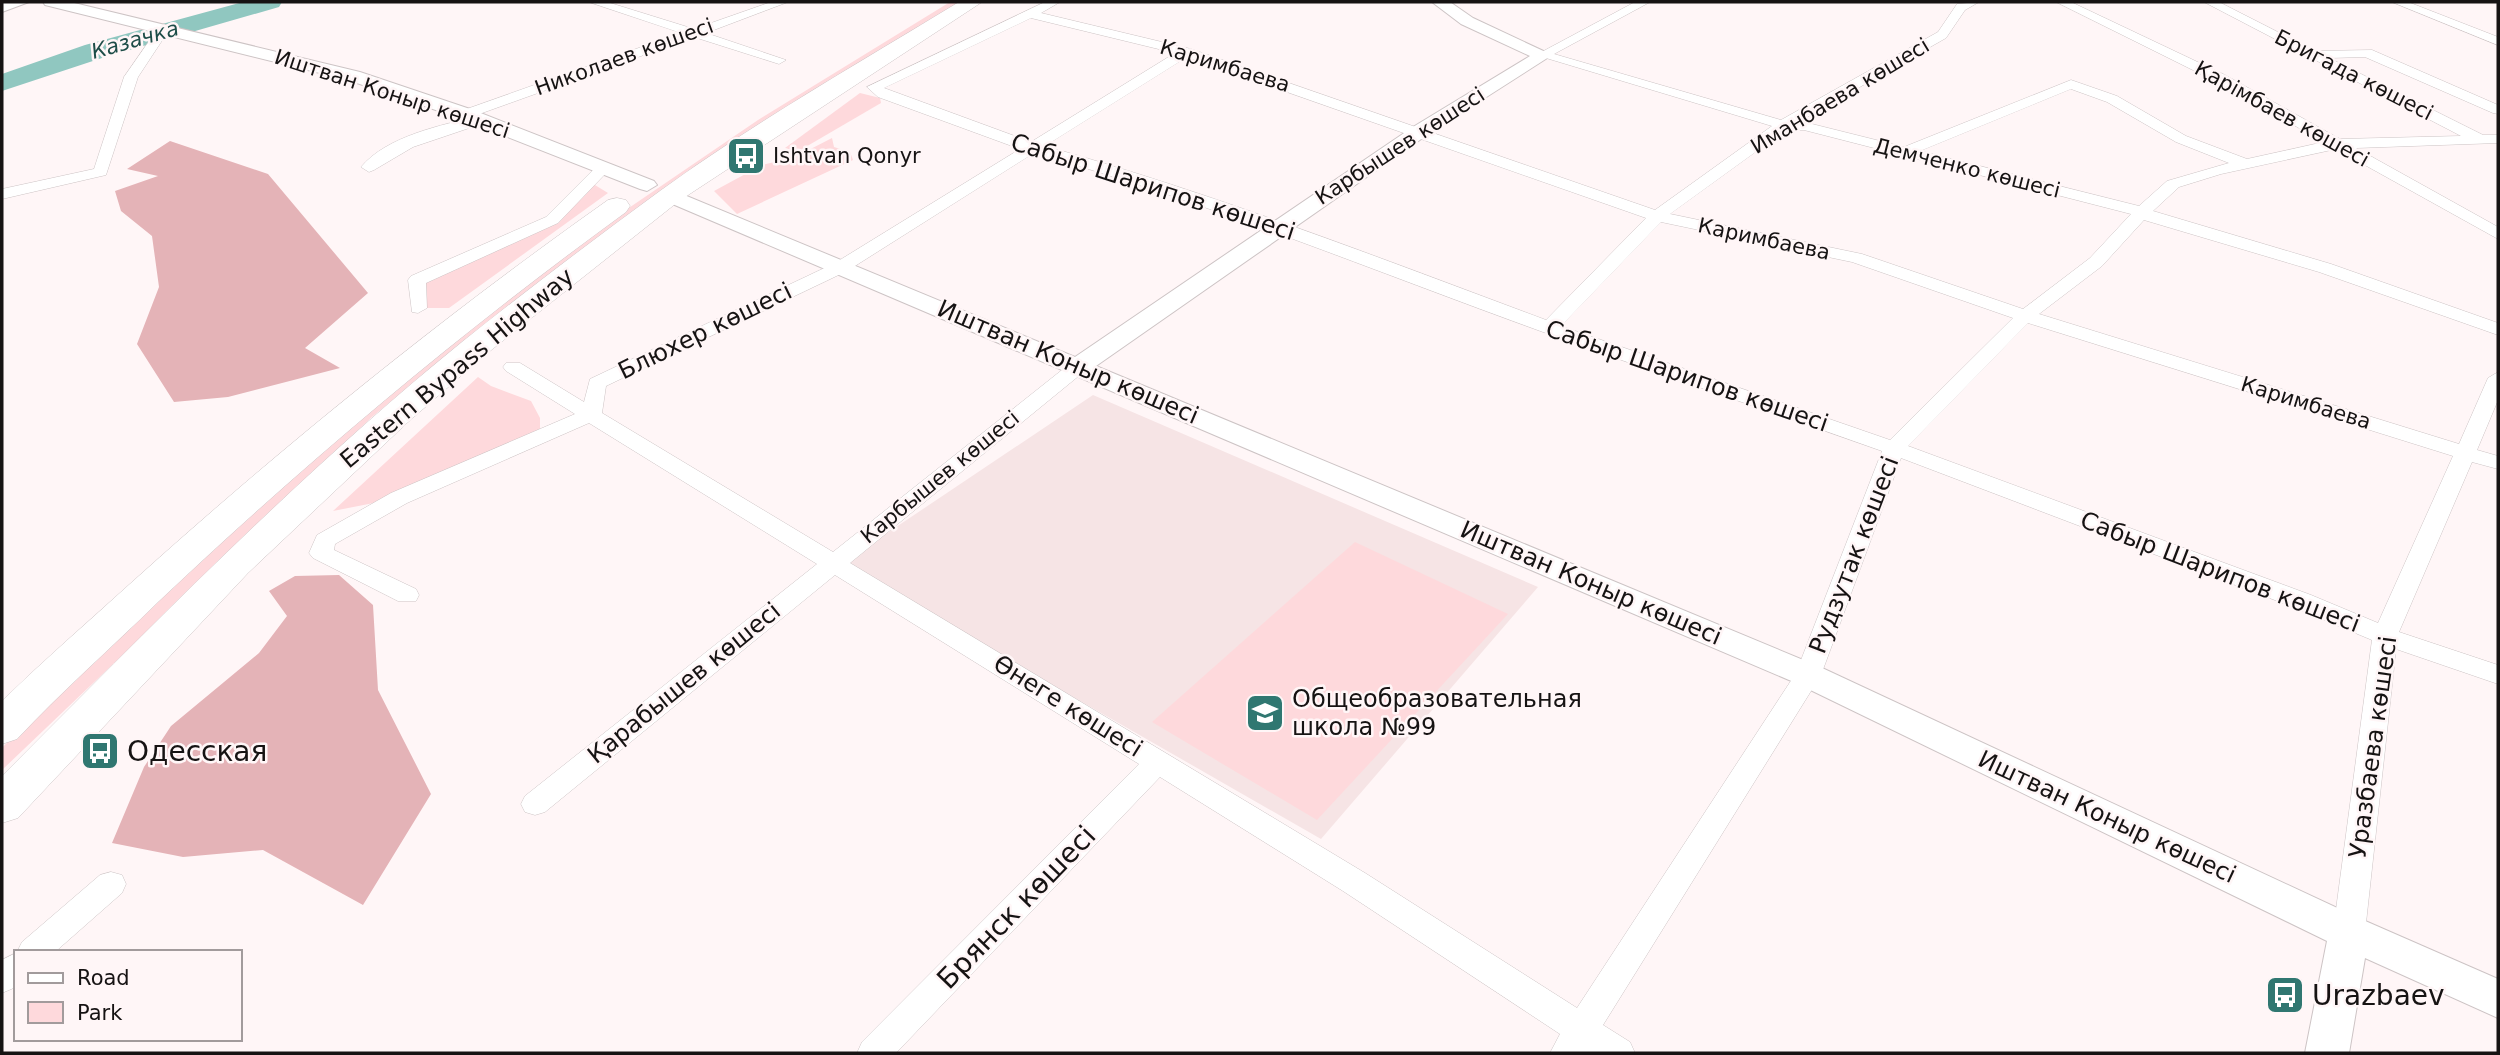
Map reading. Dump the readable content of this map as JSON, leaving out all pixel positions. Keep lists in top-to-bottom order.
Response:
{
  "streets": {
    "main road": ["Eastern Bypass Highway"],
    "street": [
      "Николаев көшесі",
      "Каримбаева",
      "Бригада көшесі",
      "Иштван Коныр көшесі",
      "Иманбаева көшесі",
      "Қарімбаев көшесі",
      "Карбышев көшесі",
      "Демченко көшесі",
      "Сабыр Шарипов көшесі",
      "Блюхер көшесі",
      "Рудзутак көшесі",
      "Қарабышев көшесі",
      "Өнеге көшесі",
      "Уразбаева көшесі",
      "Брянск көшесі"
    ]
  },
  "crossings": [
    ["Николаев көшесі", "Иштван Коныр көшесі"],
    ["Каримбаева", "Иманбаева көшесі"],
    ["Каримбаева", "Карбышев көшесі"],
    ["Каримбаева", "Сабыр Шарипов көшесі"],
    ["Каримбаева", "Блюхер көшесі"],
    ["Каримбаева", "Рудзутак көшесі"],
    ["Каримбаева", "Уразбаева көшесі"],
    ["Бригада көшесі", "Рудзутак көшесі"],
    ["Иштван Коныр көшесі", "Карбышев көшесі"],
    ["Иштван Коныр көшесі", "Блюхер көшесі"],
    ["Иштван Коныр көшесі", "Eastern Bypass Highway"],
    ["Иштван Коныр көшесі", "Рудзутак көшесі"],
    ["Иштван Коныр көшесі", "Уразбаева көшесі"],
    ["Иманбаева көшесі", "Демченко көшесі"],
    ["Иманбаева көшесі", "Сабыр Шарипов көшесі"],
    ["Қарімбаев көшесі", "Рудзутак көшесі"],
    ["Карбышев көшесі", "Демченко көшесі"],
    ["Карбышев көшесі", "Сабыр Шарипов көшесі"],
    ["Карбышев көшесі", "Қарабышев көшесі"],
    ["Карбышев көшесі", "Өнеге көшесі"],
    ["Демченко көшесі", "Рудзутак көшесі"],
    ["Сабыр Шарипов көшесі", "Блюхер көшесі"],
    ["Сабыр Шарипов көшесі", "Рудзутак көшесі"],
    ["Сабыр Шарипов көшесі", "Уразбаева көшесі"],
    ["Блюхер көшесі", "Өнеге көшесі"],
    ["Рудзутак көшесі", "Өнеге көшесі"],
    ["Қарабышев көшесі", "Өнеге көшесі"],
    ["Өнеге көшесі", "Брянск көшесі"]
  ],
  "water": ["Казачка"],
  "places": {
    "bus stop": ["Ishtvan Qonyr", "Одесская", "Urazbaev"],
    "school or university": ["Общеобразовательная школа №99"]
  },
  "legend": ["Road", "Park"]
}
